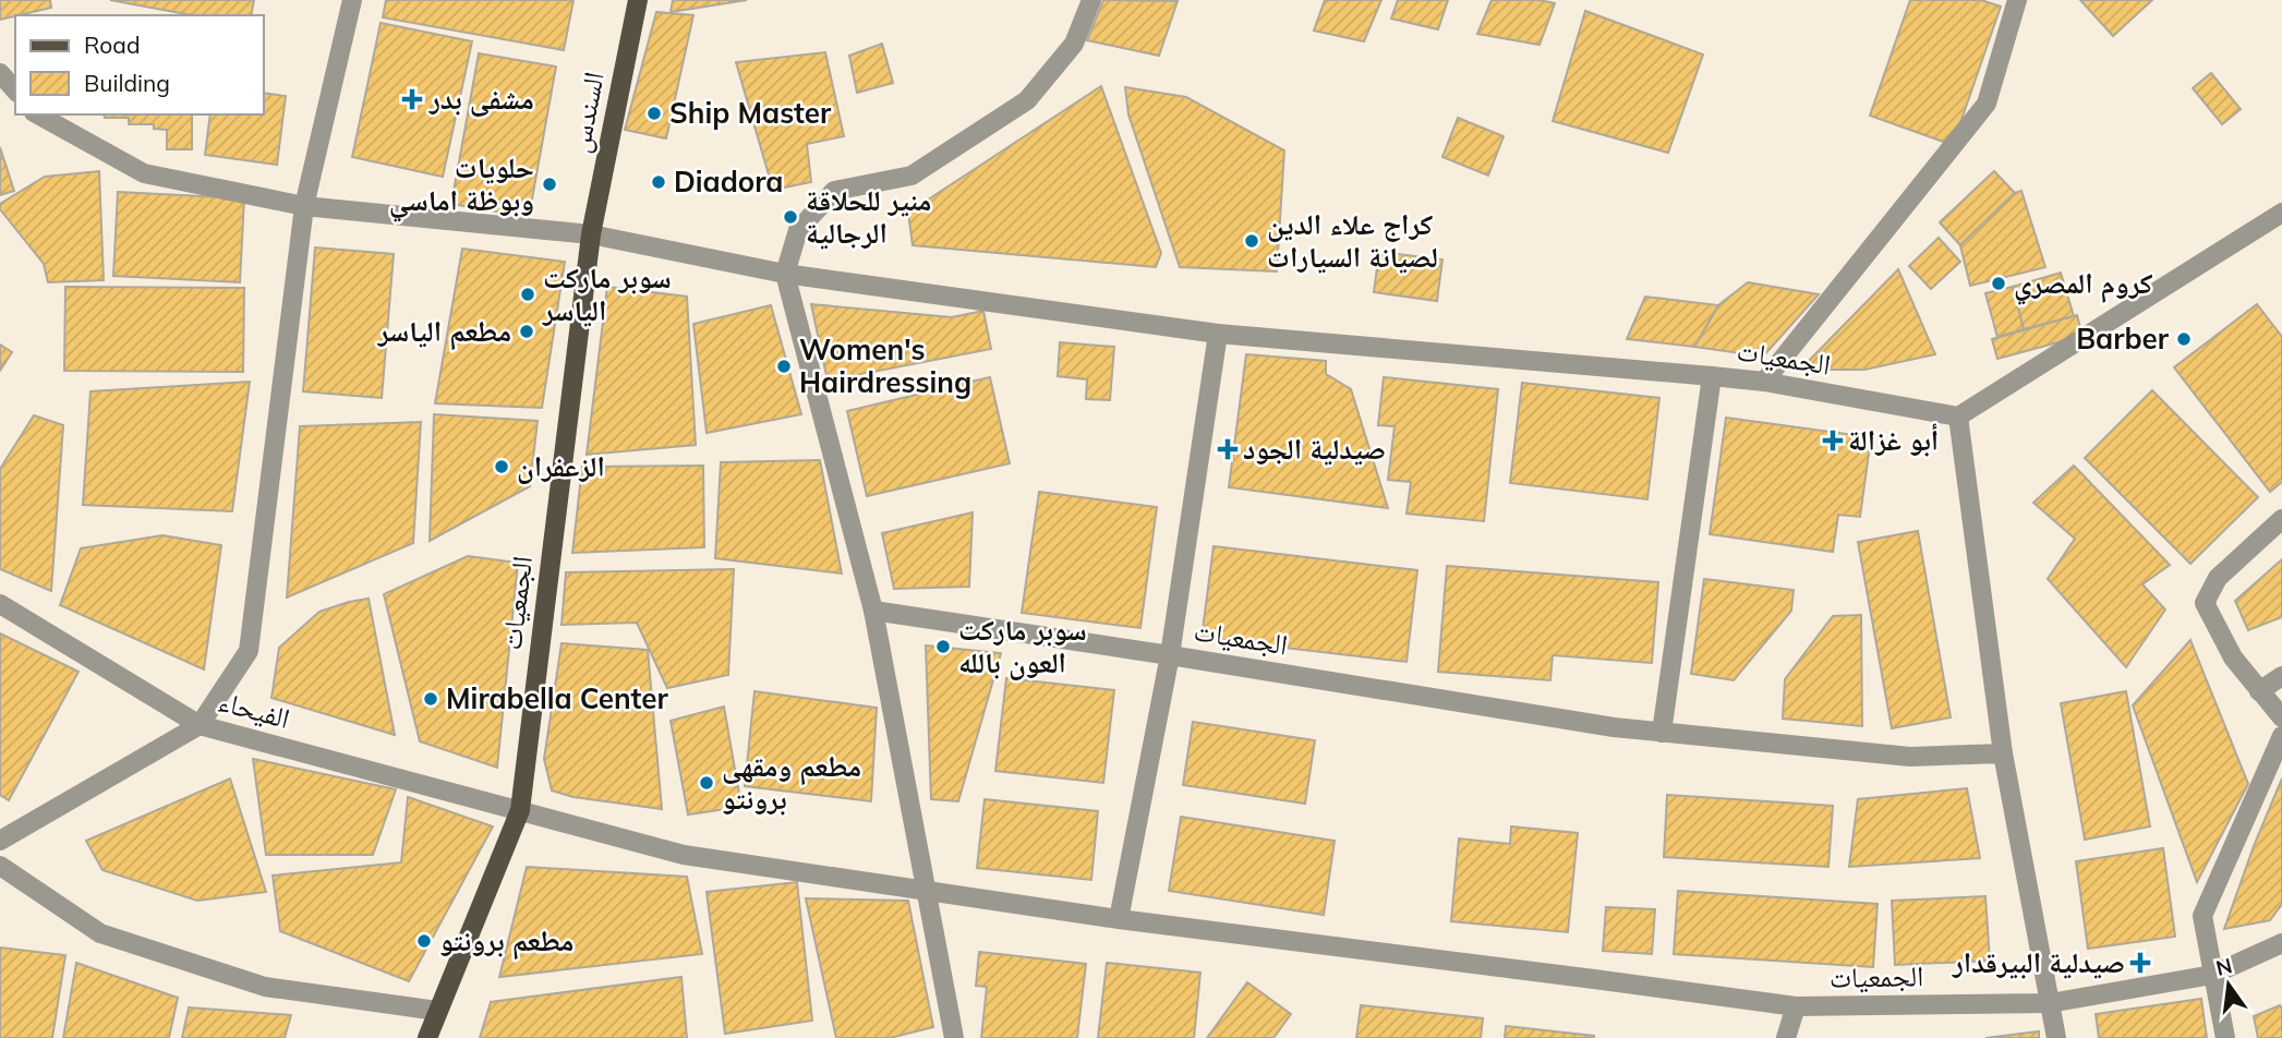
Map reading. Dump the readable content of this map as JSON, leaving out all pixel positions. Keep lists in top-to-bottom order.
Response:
{
  "streets": {
    "main road": ["السندس", "الجمعيات"],
    "street": ["الفيحاء"]
  },
  "crossings": [
    ["السندس", "الجمعيات"],
    ["الجمعيات", "الفيحاء"]
  ],
  "places": {
    "health": [
      "مشفى بدر",
      "أبو غزالة",
      "صيدلية الجود",
      "صيدلية البيرقدار"
    ],
    "other": [
      "Ship Master",
      "Diadora",
      "حلويات وبوظة اماسي",
      "منير للحلاقة الرجالية",
      "كراج علاء الدين لصيانة السيارات",
      "كروم المصري",
      "سوبر ماركت الياسر",
      "مطعم الياسر",
      "Barber",
      "Women's Hairdressing",
      "الزعفران",
      "سوبر ماركت العون بالله",
      "Mirabella Center",
      "مطعم ومقهى برونتو",
      "مطعم برونتو"
    ]
  },
  "legend": ["Road", "Building"],
  "north": "top"
}
